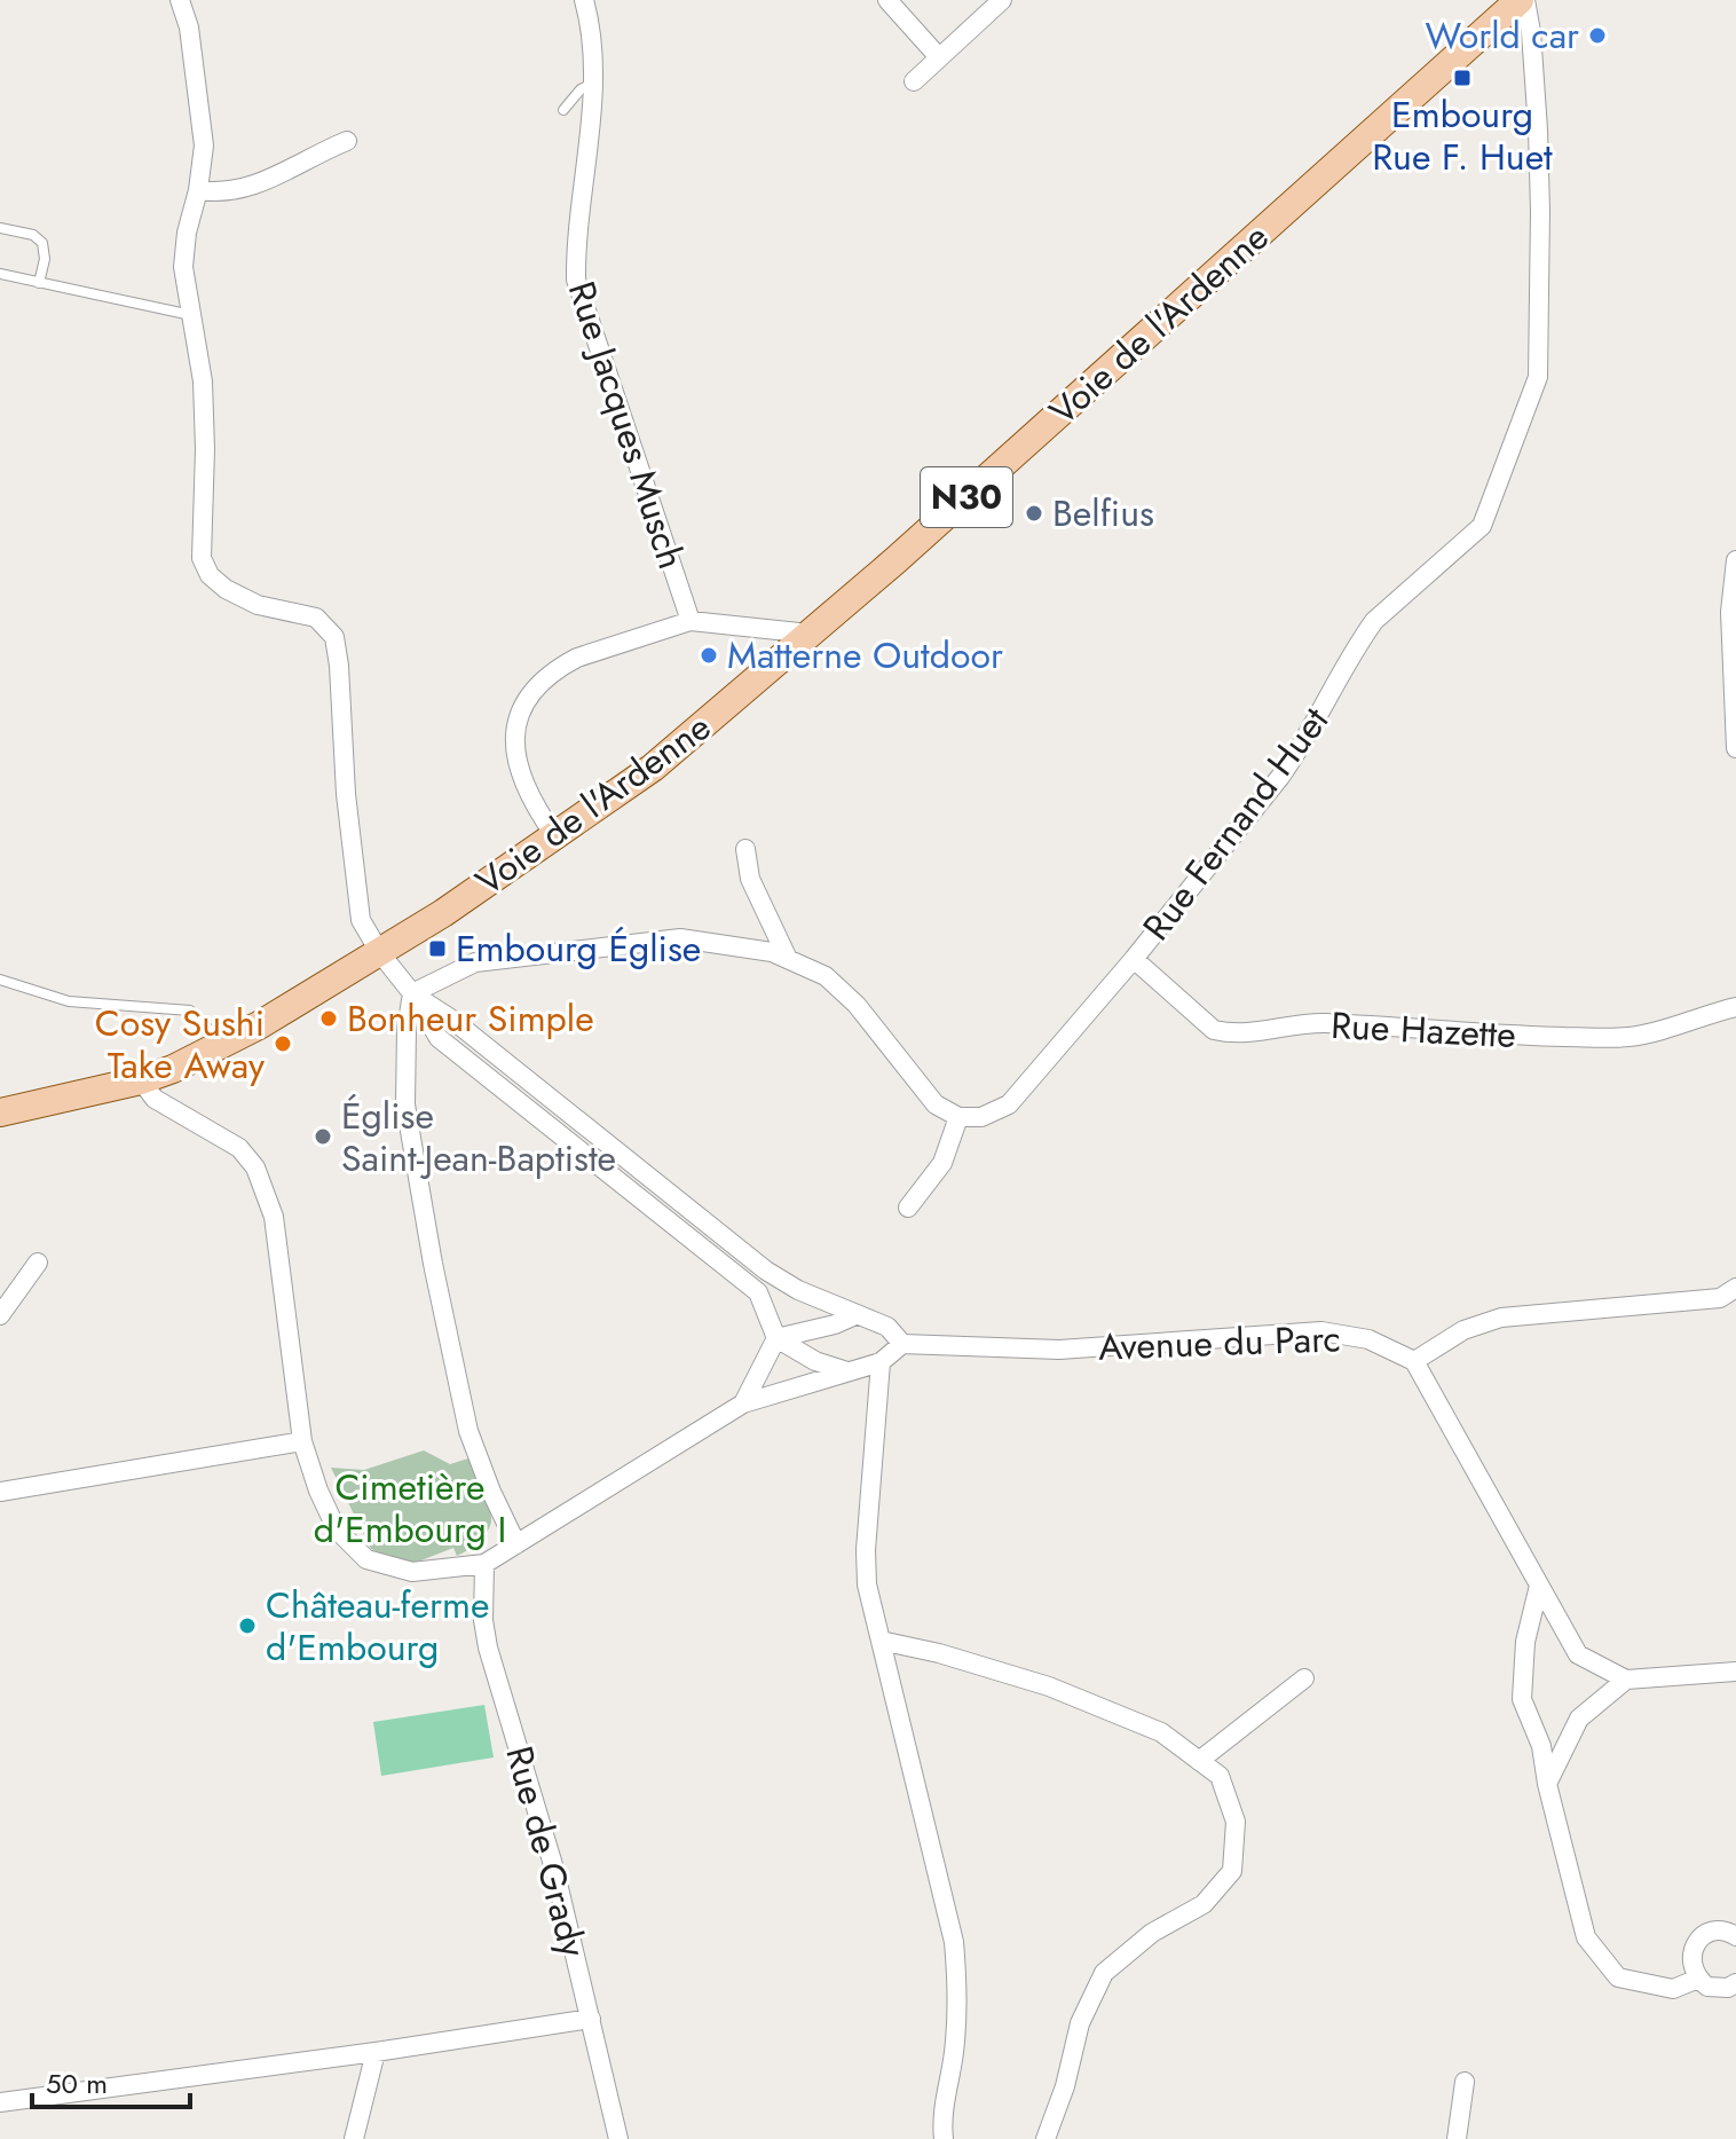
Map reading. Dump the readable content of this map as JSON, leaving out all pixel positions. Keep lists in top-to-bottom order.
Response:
{
  "streets": {
    "main road": ["Voie de l'Ardenne", "N30"],
    "street": [
      "Rue Jacques Musch",
      "Rue Fernand Huet",
      "Rue Hazette",
      "Avenue du Parc",
      "Rue de Grady"
    ]
  },
  "crossings": [
    ["Voie de l'Ardenne", "Rue Fernand Huet"],
    ["Rue Fernand Huet", "Rue Hazette"]
  ],
  "parks": ["Cimetière d'Embourg I"],
  "places": {
    "other": [
      "World car",
      "Belfius",
      "Matterne Outdoor",
      "Bonheur Simple",
      "Cosy Sushi Take Away",
      "Église Saint-Jean-Baptiste",
      "Château-ferme d'Embourg"
    ],
    "transit": ["Embourg Rue F. Huet", "Embourg Église"]
  },
  "scale_bar": "50 m"
}
